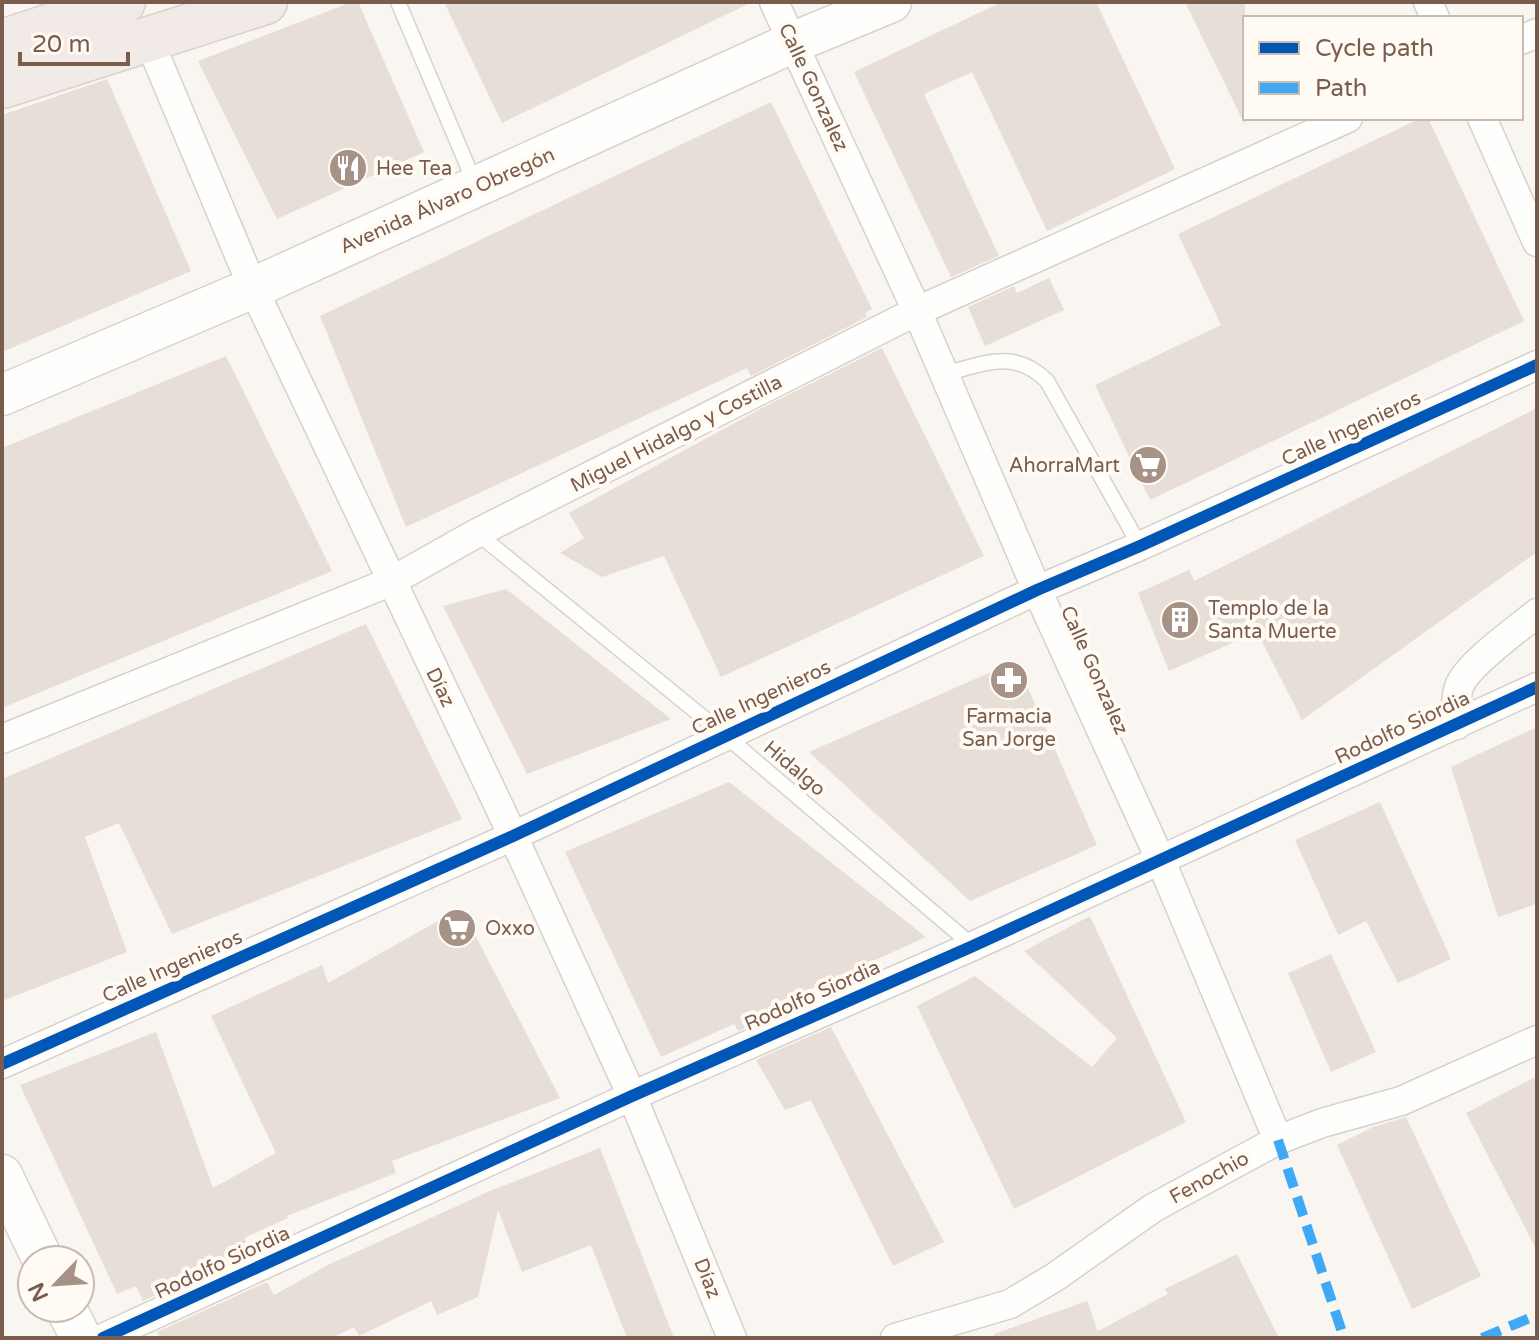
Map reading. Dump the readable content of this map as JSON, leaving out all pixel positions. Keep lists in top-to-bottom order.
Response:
{
  "streets": {
    "street": [
      "Calle Gonzalez",
      "Avenida Álvaro Obregón",
      "Calle Ingenieros",
      "Miguel Hidalgo y Costilla",
      "Díaz",
      "Rodolfo Siordia",
      "Fenochio"
    ],
    "lane": ["Hidalgo"]
  },
  "crossings": [
    ["Calle Gonzalez", "Avenida Álvaro Obregón"],
    ["Calle Gonzalez", "Calle Ingenieros"],
    ["Calle Gonzalez", "Miguel Hidalgo y Costilla"],
    ["Calle Gonzalez", "Rodolfo Siordia"],
    ["Calle Gonzalez", "Fenochio"],
    ["Avenida Álvaro Obregón", "Díaz"],
    ["Calle Ingenieros", "Díaz"],
    ["Calle Ingenieros", "Hidalgo"],
    ["Miguel Hidalgo y Costilla", "Díaz"],
    ["Miguel Hidalgo y Costilla", "Hidalgo"],
    ["Díaz", "Rodolfo Siordia"],
    ["Rodolfo Siordia", "Hidalgo"]
  ],
  "places": {
    "restaurant": ["Hee Tea"],
    "supermarket": ["AhorraMart", "Oxxo"],
    "building": ["Templo de la Santa Muerte"],
    "pharmacy": ["Farmacia San Jorge"]
  },
  "legend": ["Cycle path", "Path"],
  "scale_bar": "20 m",
  "north": "bottom left"
}
